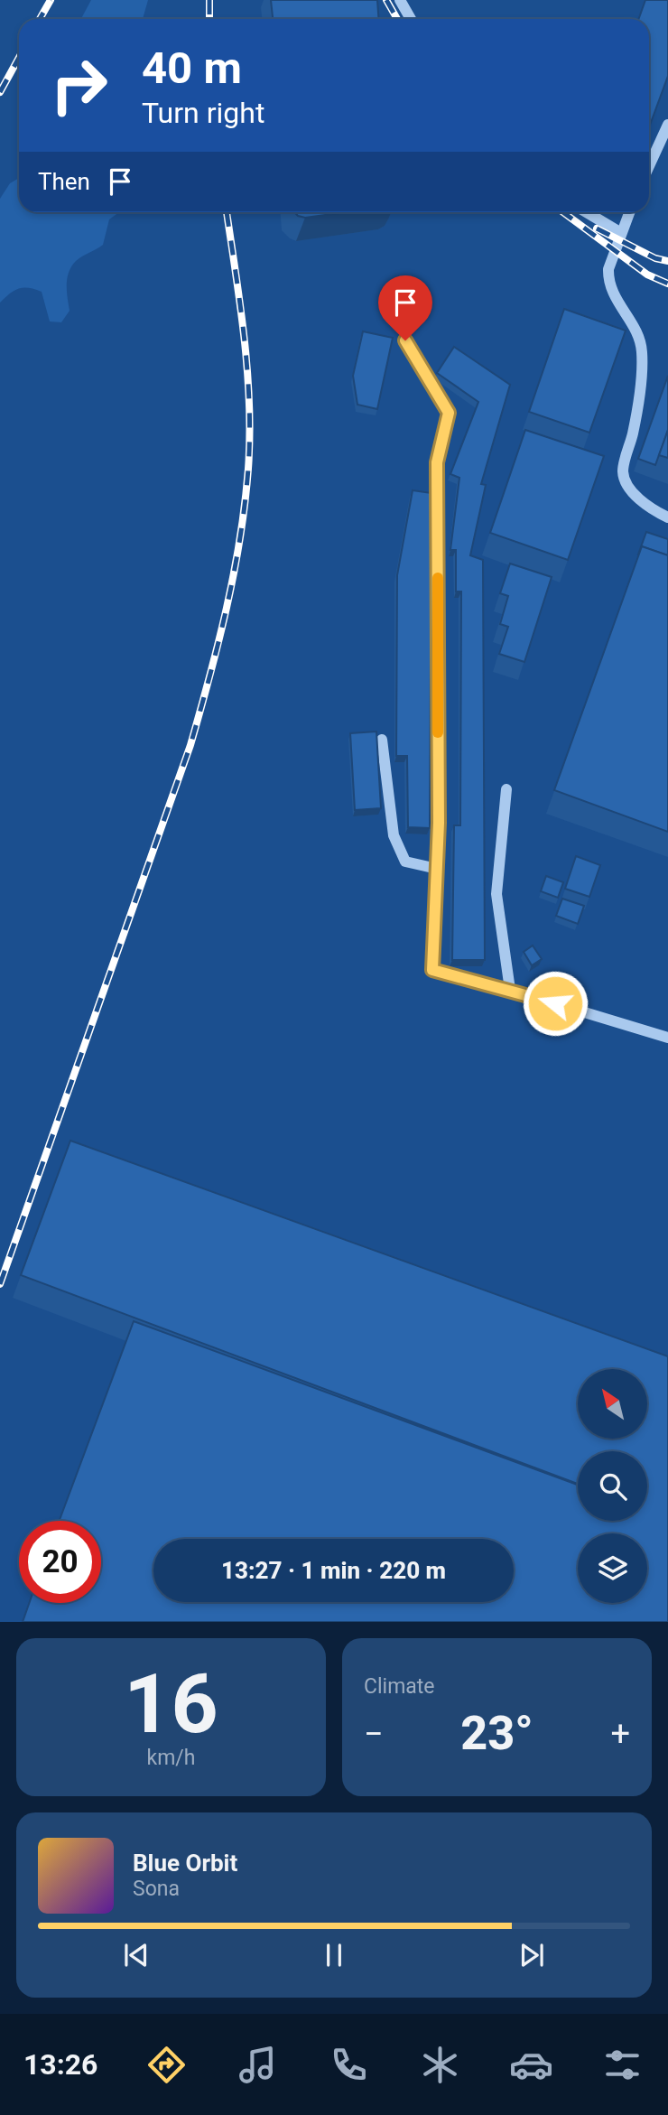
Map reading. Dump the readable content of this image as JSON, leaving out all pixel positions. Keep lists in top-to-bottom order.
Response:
{
  "north": "top left",
  "page": {
    "turn": ["40 m", "Turn right"],
    "then": "Then",
    "limit": "20",
    "trip": "13:27 · 1 min · 220 m",
    "tile": [
      ["16", "km/h"],
      "Climate"
    ],
    "heat": ["−", "23°", "+"],
    "song": ["Blue Orbit", "Sona"],
    "tabs": "13:26"
  }
}
